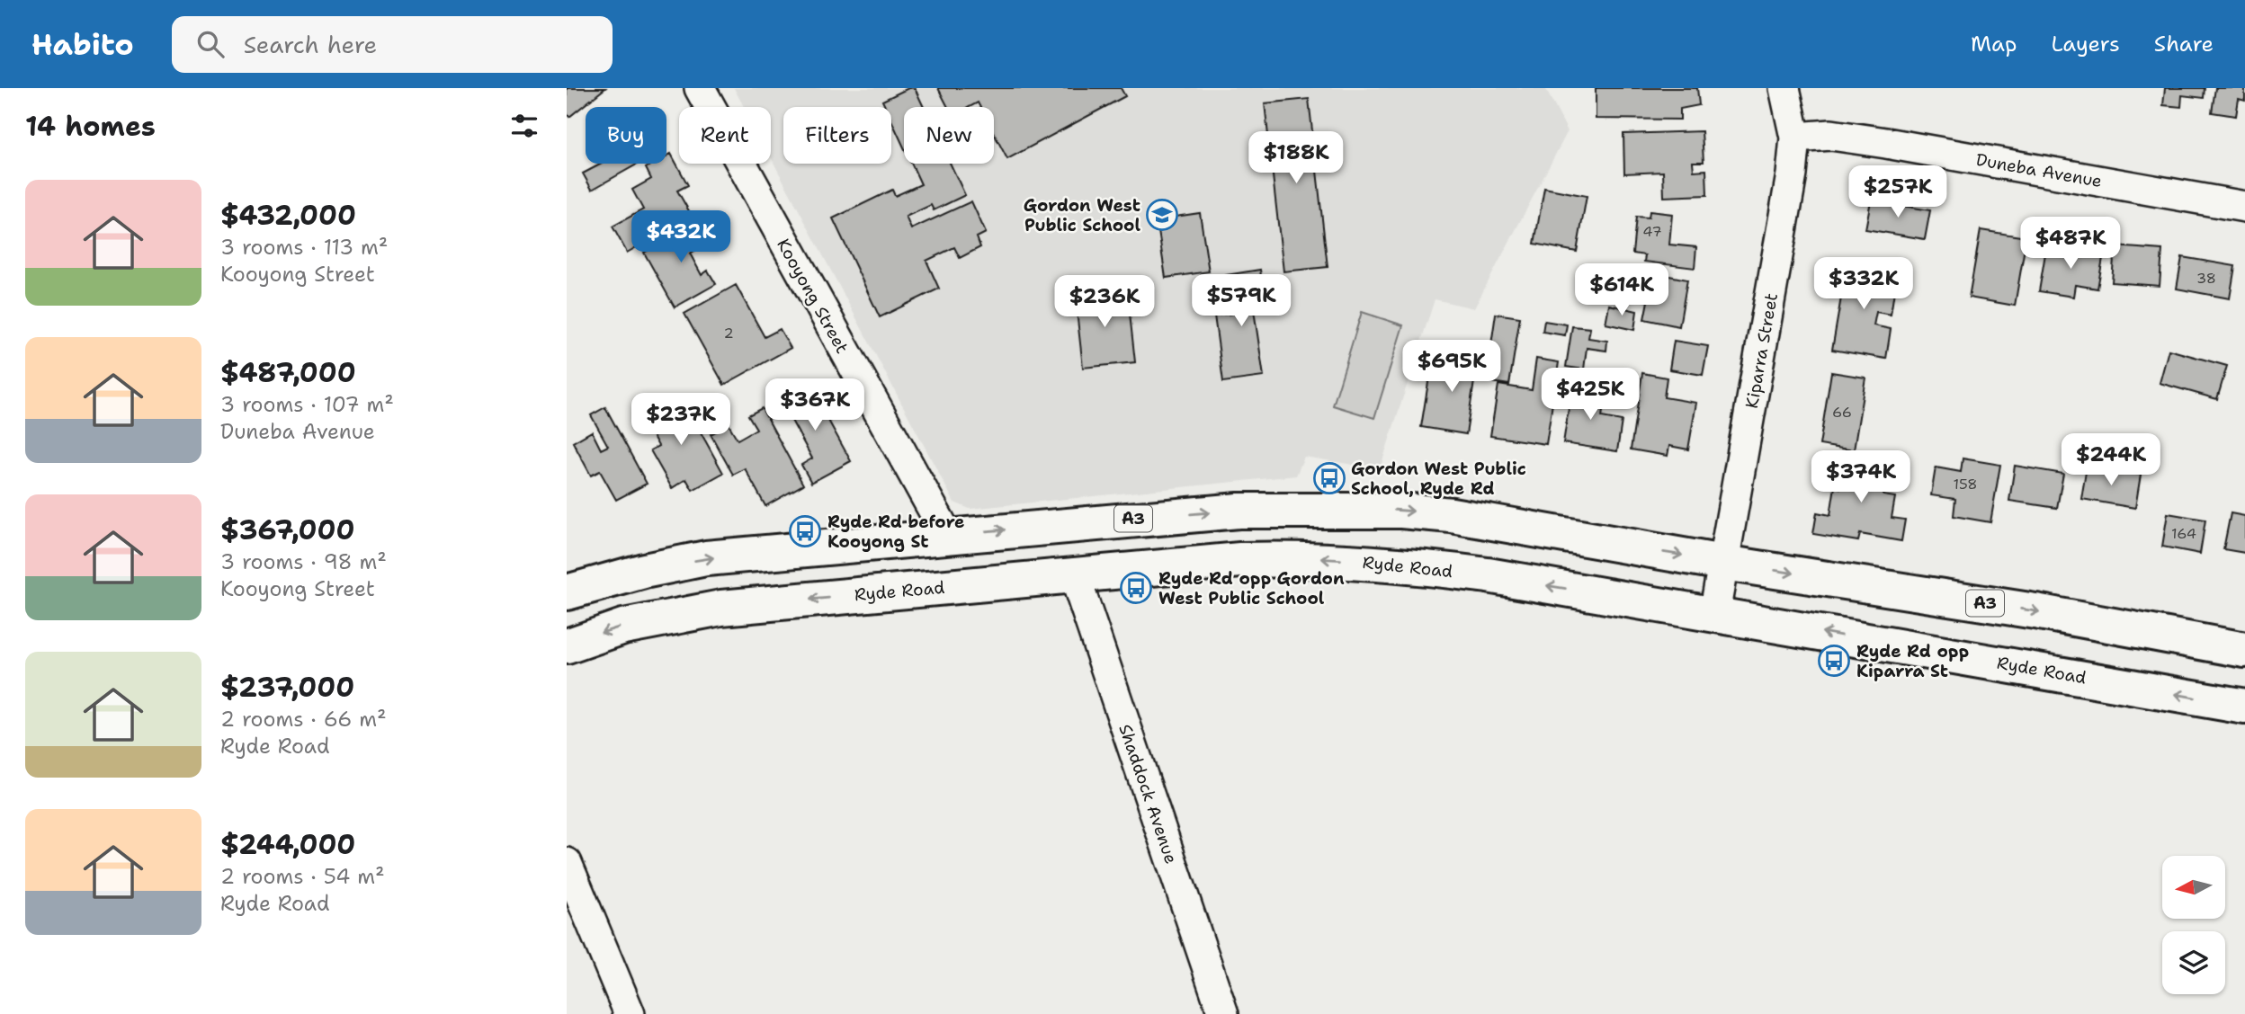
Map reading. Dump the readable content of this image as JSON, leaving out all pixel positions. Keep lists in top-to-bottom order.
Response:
{
  "streets": {
    "highway": ["A3", "Ryde Road"],
    "street": [
      "Duneba Avenue",
      "Kooyong Street",
      "Kiparra Street",
      "Shaddock Avenue"
    ]
  },
  "crossings": [
    ["Duneba Avenue", "Kiparra Street"],
    ["Kooyong Street", "A3"],
    ["Kiparra Street", "A3"],
    ["Kiparra Street", "Ryde Road"],
    ["Ryde Road", "Shaddock Avenue"]
  ],
  "places": {
    "school or university": ["Gordon West Public School"],
    "bus stop": [
      "Gordon West Public School, Ryde Rd",
      "Ryde Rd before Kooyong St",
      "Ryde Rd opp Gordon West Public School",
      "Ryde Rd opp Kiparra St"
    ]
  },
  "house_numbers": [
    "47",
    "38",
    "2",
    "66",
    "158",
    "164"
  ],
  "north": "left",
  "page": {
    "header": "Habito",
    "search": "Search here",
    "nav": ["Map", "Layers", "Share"],
    "heading": "14 homes",
    "chip": [
      "Buy",
      "Rent",
      "Filters",
      "New"
    ],
    "price": [
      "$188K",
      "$257K",
      "$432K",
      "$487K",
      "$332K",
      "$614K",
      "$579K",
      "$236K",
      "$695K",
      "$425K",
      "$367K",
      "$237K",
      "$244K",
      "$374K"
    ],
    "list": [
      {
        "name": "$432,000",
        "note": "3 rooms · 113 m² · Kooyong Street"
      },
      {
        "name": "$487,000",
        "note": "3 rooms · 107 m² · Duneba Avenue"
      },
      {
        "name": "$367,000",
        "note": "3 rooms · 98 m² · Kooyong Street"
      },
      {
        "name": "$237,000",
        "note": "2 rooms · 66 m² · Ryde Road"
      },
      {
        "name": "$244,000",
        "note": "2 rooms · 54 m² · Ryde Road"
      }
    ]
  }
}
